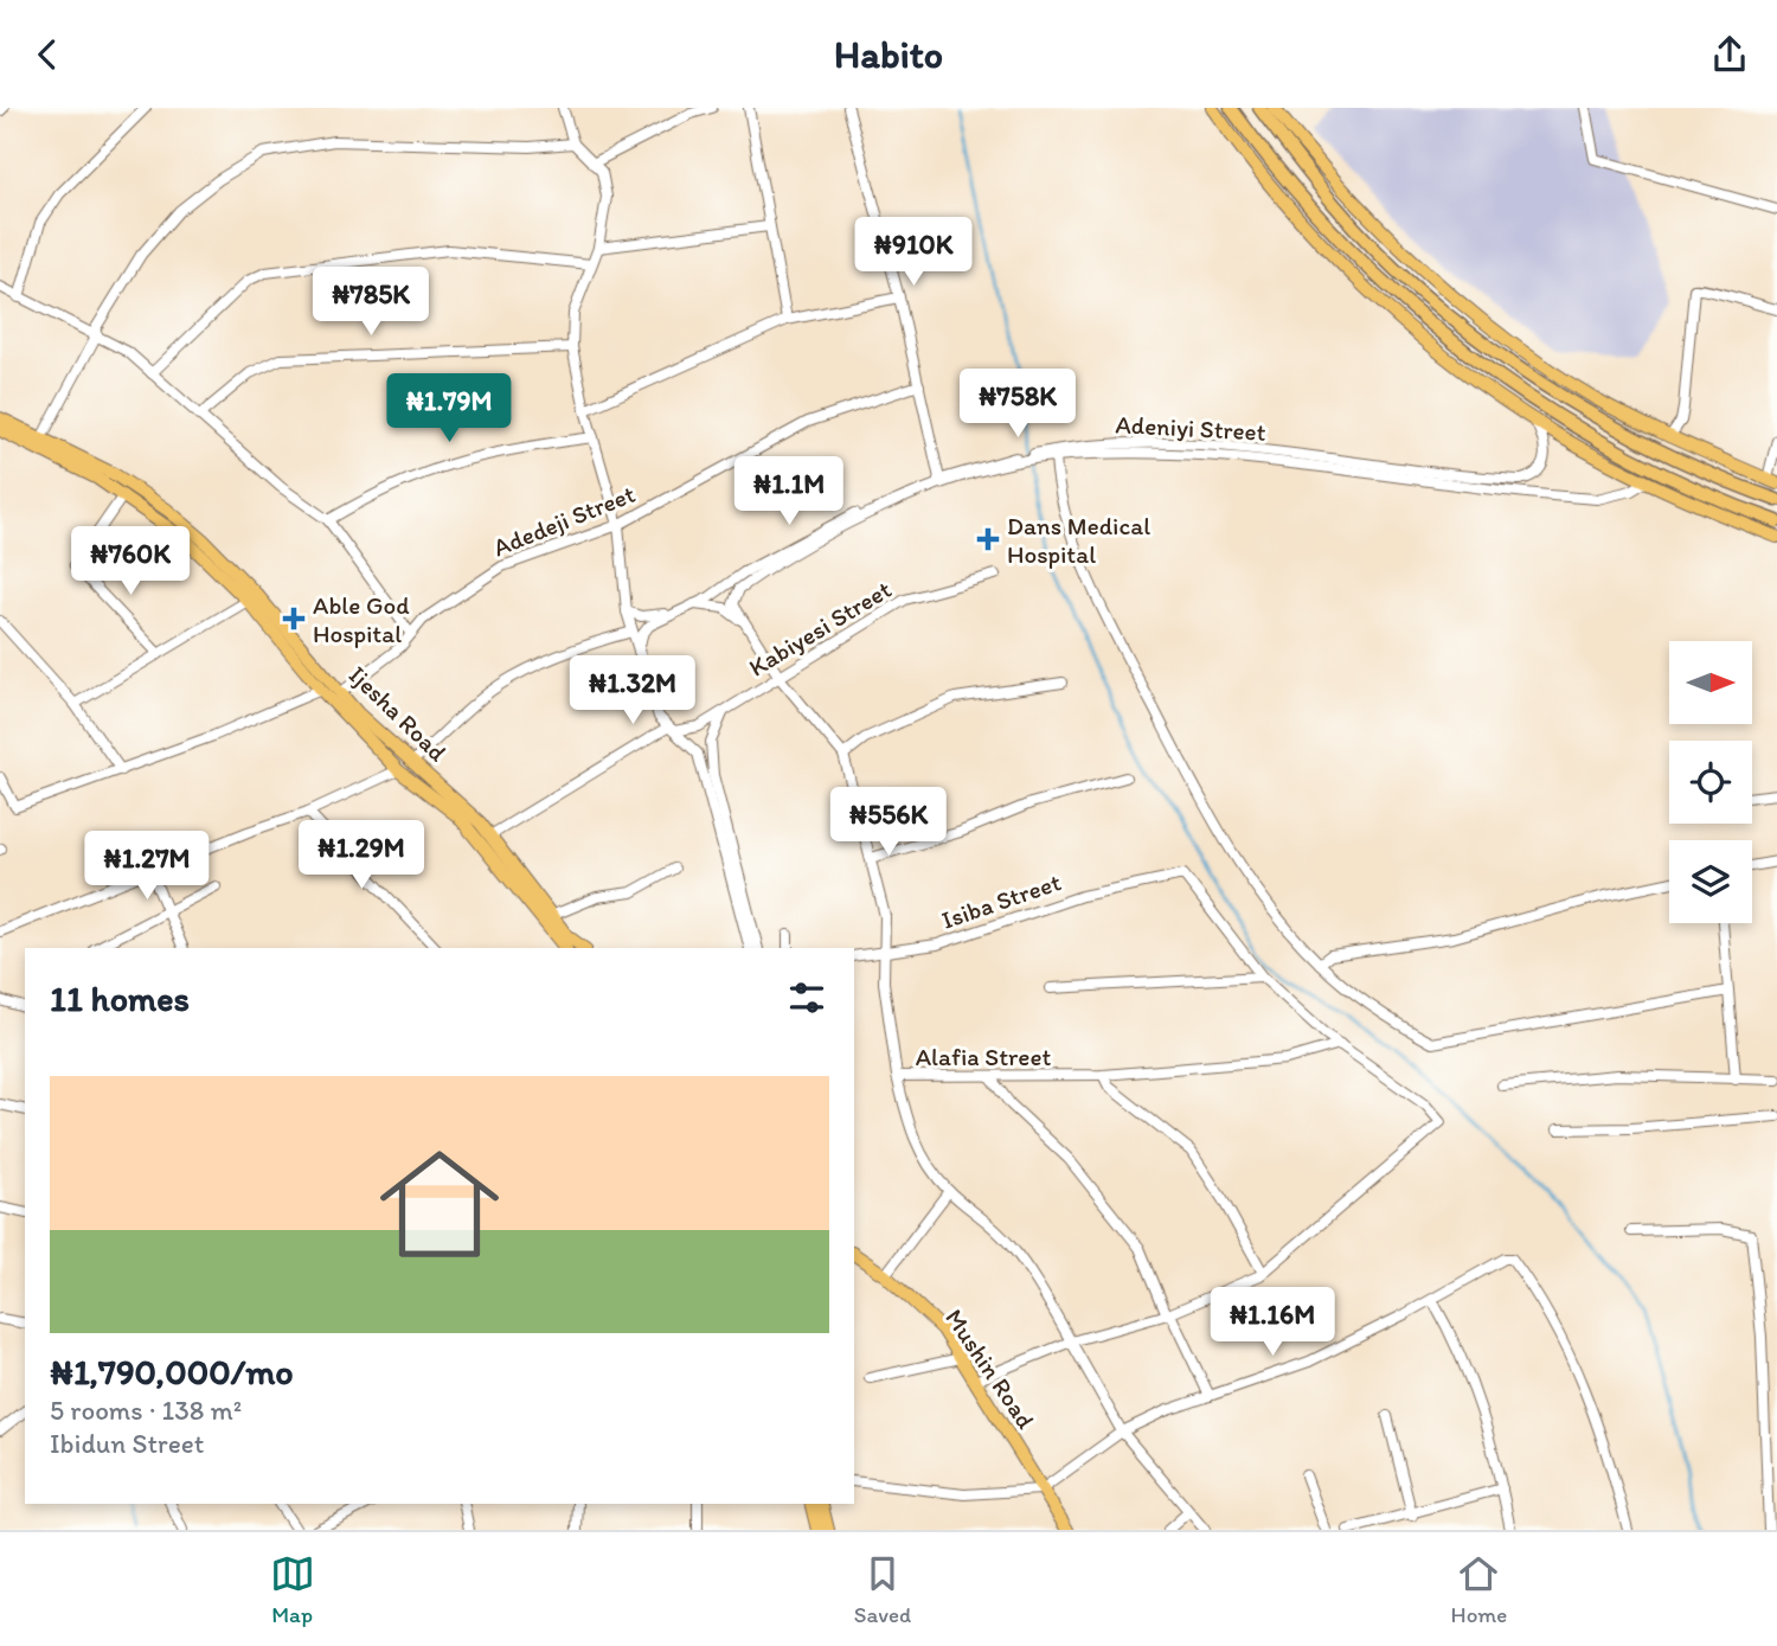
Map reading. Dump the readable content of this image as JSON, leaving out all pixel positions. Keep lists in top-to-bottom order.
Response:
{
  "streets": {
    "main road": ["Ijesha Road", "Mushin Road"],
    "street": [
      "Adeniyi Street",
      "Adedeji Street",
      "Kabiyesi Street",
      "Isiba Street",
      "Alafia Street"
    ]
  },
  "crossings": [
    ["Adeniyi Street", "Kabiyesi Street"],
    ["Adedeji Street", "Ijesha Road"],
    ["Kabiyesi Street", "Ijesha Road"]
  ],
  "places": {
    "health": ["Dans Medical Hospital", "Able God Hospital"]
  },
  "north": "right",
  "page": {
    "header": "Habito",
    "price": [
      "₦910K",
      "₦785K",
      "₦758K",
      "₦1.79M",
      "₦1.1M",
      "₦760K",
      "₦1.32M",
      "₦556K",
      "₦1.29M",
      "₦1.27M",
      "₦1.16M"
    ],
    "heading": "11 homes",
    "list": [
      {
        "name": "₦1,790,000/mo",
        "note": "5 rooms · 138 m² · Ibidun Street"
      }
    ],
    "tabs": ["Map", "Saved", "Home"]
  }
}
